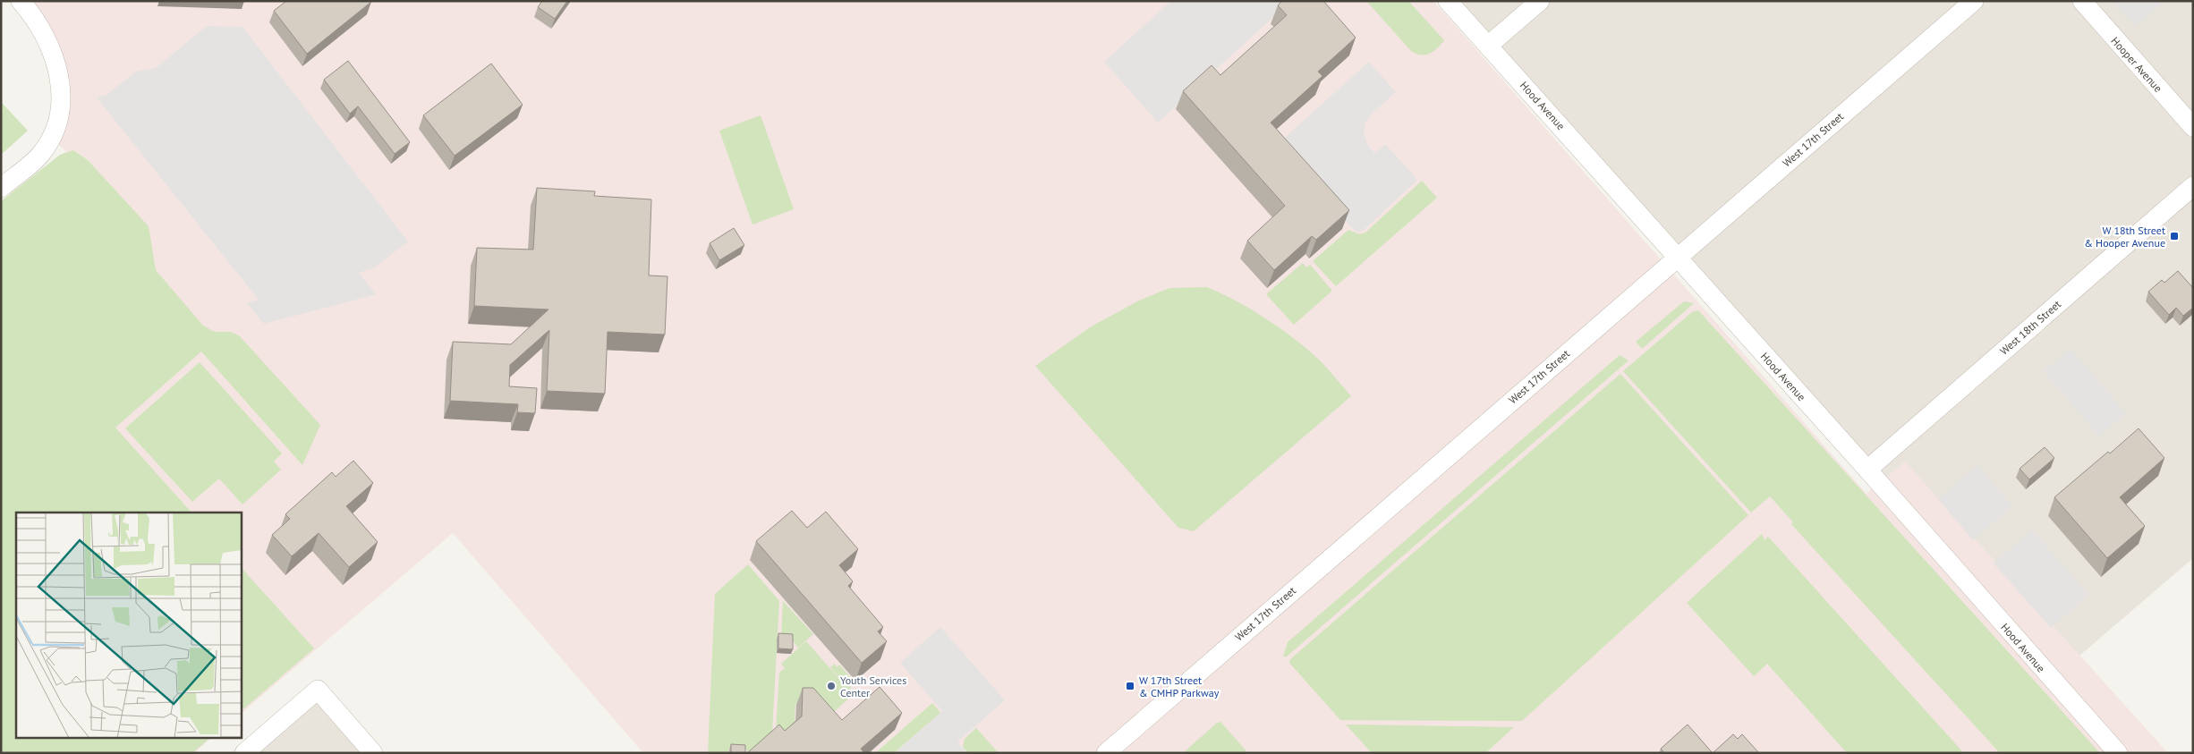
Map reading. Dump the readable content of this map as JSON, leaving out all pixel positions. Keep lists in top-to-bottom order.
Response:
{
  "streets": {
    "street": [
      "Hooper Avenue",
      "Hood Avenue",
      "West 17th Street",
      "West 18th Street"
    ]
  },
  "crossings": [
    ["Hood Avenue", "West 17th Street"],
    ["Hood Avenue", "West 18th Street"]
  ],
  "places": {
    "transit": ["W 18th Street & Hooper Avenue", "W 17th Street & CMHP Parkway"],
    "other": ["Youth Services Center"]
  }
}
